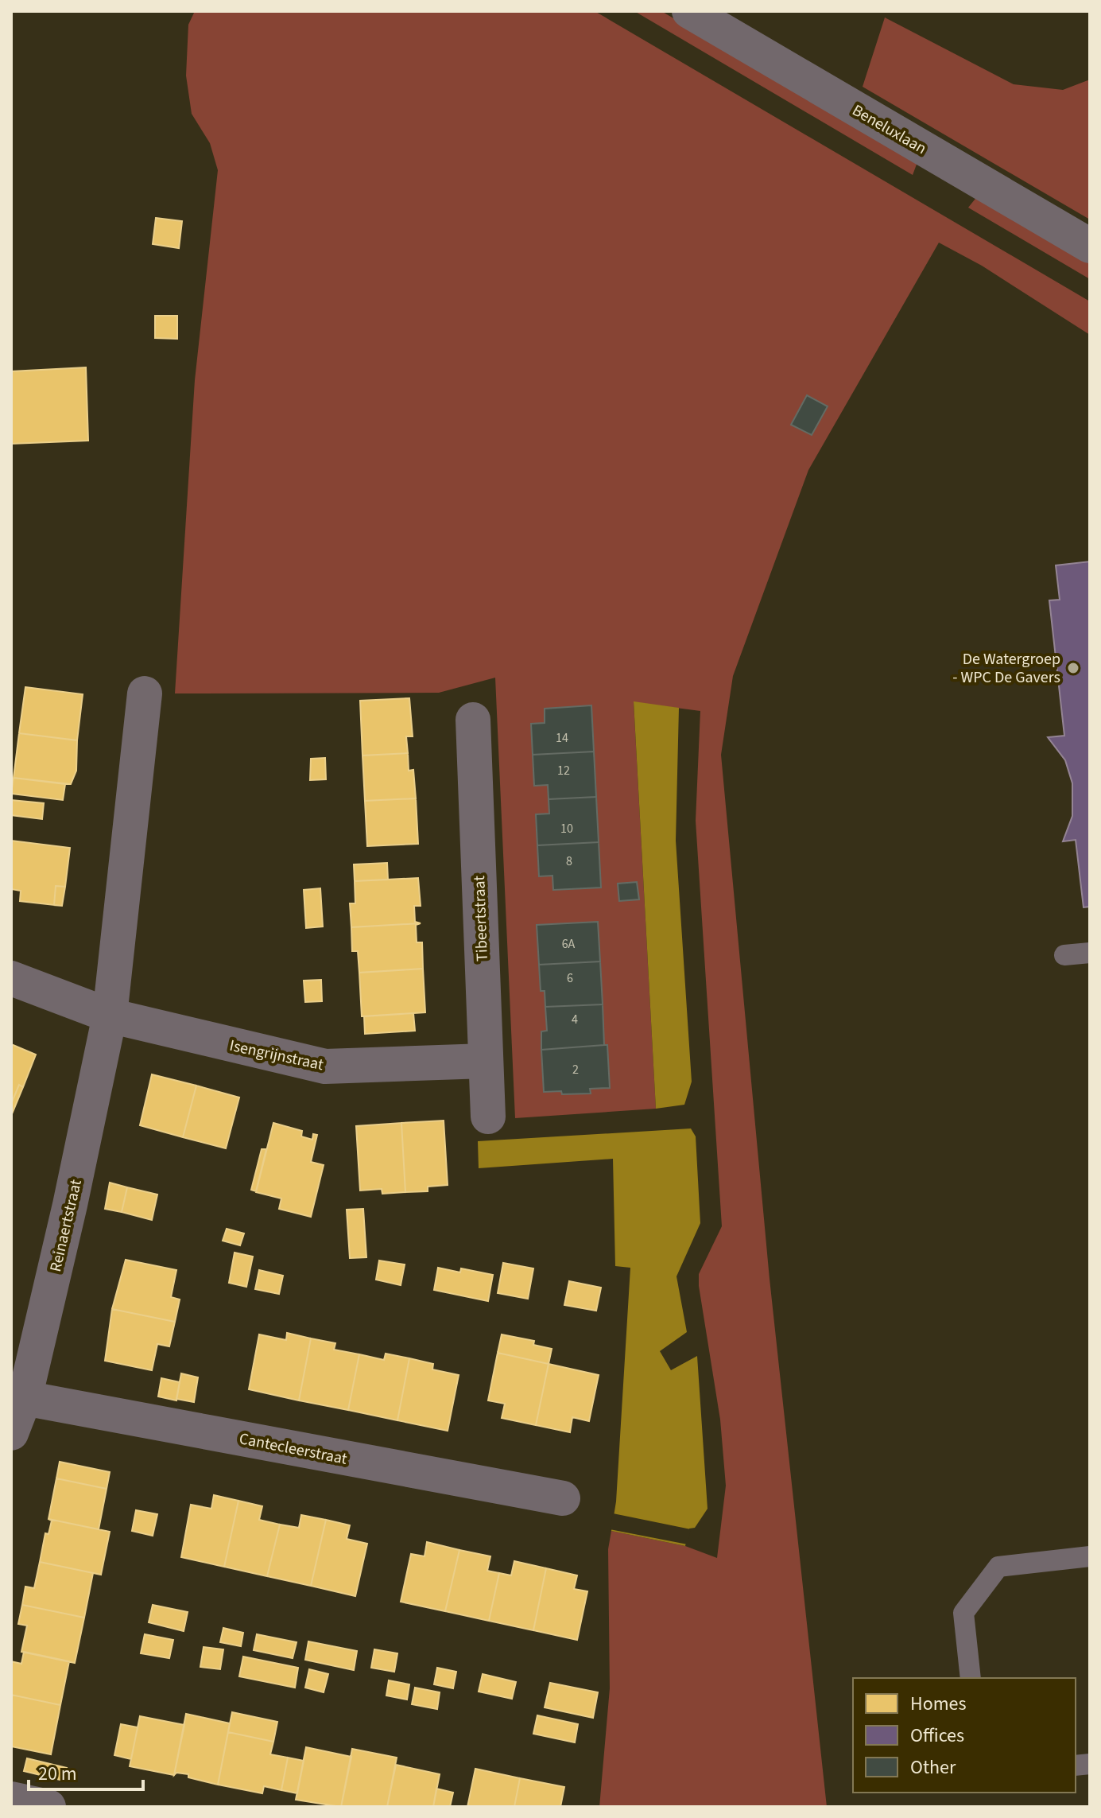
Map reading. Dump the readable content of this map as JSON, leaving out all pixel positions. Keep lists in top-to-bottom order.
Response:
{
  "streets": {
    "street": [
      "Beneluxlaan",
      "Tibeertstraat",
      "Isengrijnstraat",
      "Reinaertstraat",
      "Cantecleerstraat"
    ]
  },
  "crossings": [
    ["Tibeertstraat", "Isengrijnstraat"],
    ["Isengrijnstraat", "Reinaertstraat"],
    ["Reinaertstraat", "Cantecleerstraat"]
  ],
  "places": ["De Watergroep - WPC De Gavers"],
  "house_numbers": [
    "14",
    "12",
    "10",
    "8",
    "6A",
    "6",
    "4",
    "2"
  ],
  "legend": ["Homes", "Offices", "Other"],
  "scale_bar": "20 m"
}
